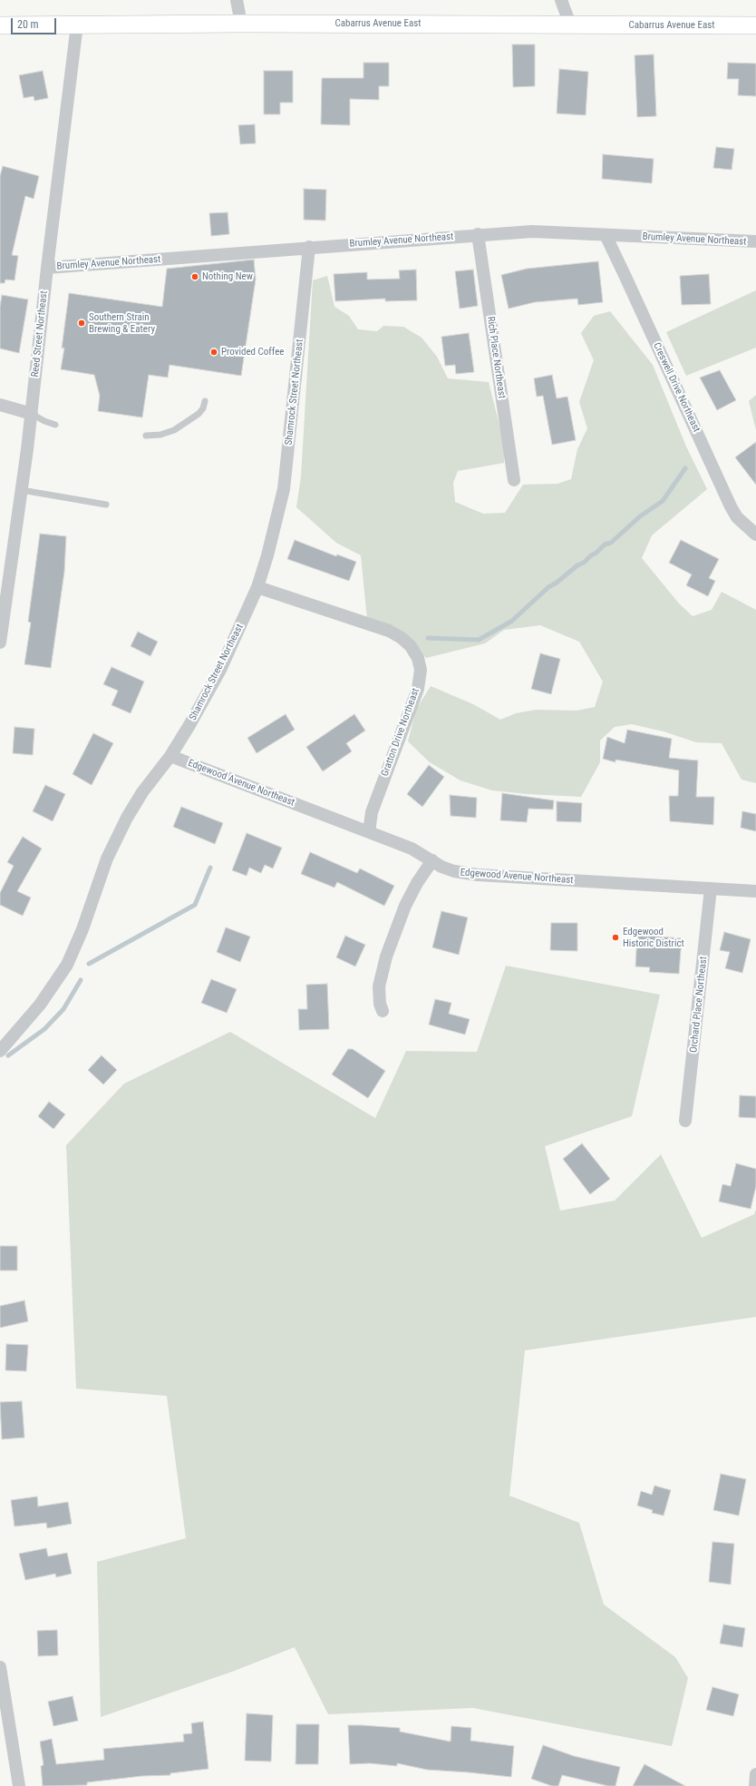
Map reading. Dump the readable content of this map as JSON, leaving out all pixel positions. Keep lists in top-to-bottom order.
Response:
{
  "streets": {
    "main road": ["Cabarrus Avenue East"],
    "street": [
      "Brumley Avenue Northeast",
      "Reed Street Northeast",
      "Rich Place Northeast",
      "Creswell Drive Northeast",
      "Shamrock Street Northeast",
      "Gratton Drive Northeast",
      "Edgewood Avenue Northeast",
      "Orchard Place Northeast"
    ]
  },
  "crossings": [
    ["Cabarrus Avenue East", "Reed Street Northeast"],
    ["Brumley Avenue Northeast", "Reed Street Northeast"],
    ["Brumley Avenue Northeast", "Rich Place Northeast"],
    ["Brumley Avenue Northeast", "Creswell Drive Northeast"],
    ["Brumley Avenue Northeast", "Shamrock Street Northeast"],
    ["Shamrock Street Northeast", "Gratton Drive Northeast"],
    ["Shamrock Street Northeast", "Edgewood Avenue Northeast"],
    ["Gratton Drive Northeast", "Edgewood Avenue Northeast"],
    ["Edgewood Avenue Northeast", "Orchard Place Northeast"]
  ],
  "places": [
    "Nothing New",
    "Southern Strain Brewing & Eatery",
    "Provided Coffee",
    "Edgewood Historic District"
  ],
  "scale_bar": "20 m"
}
